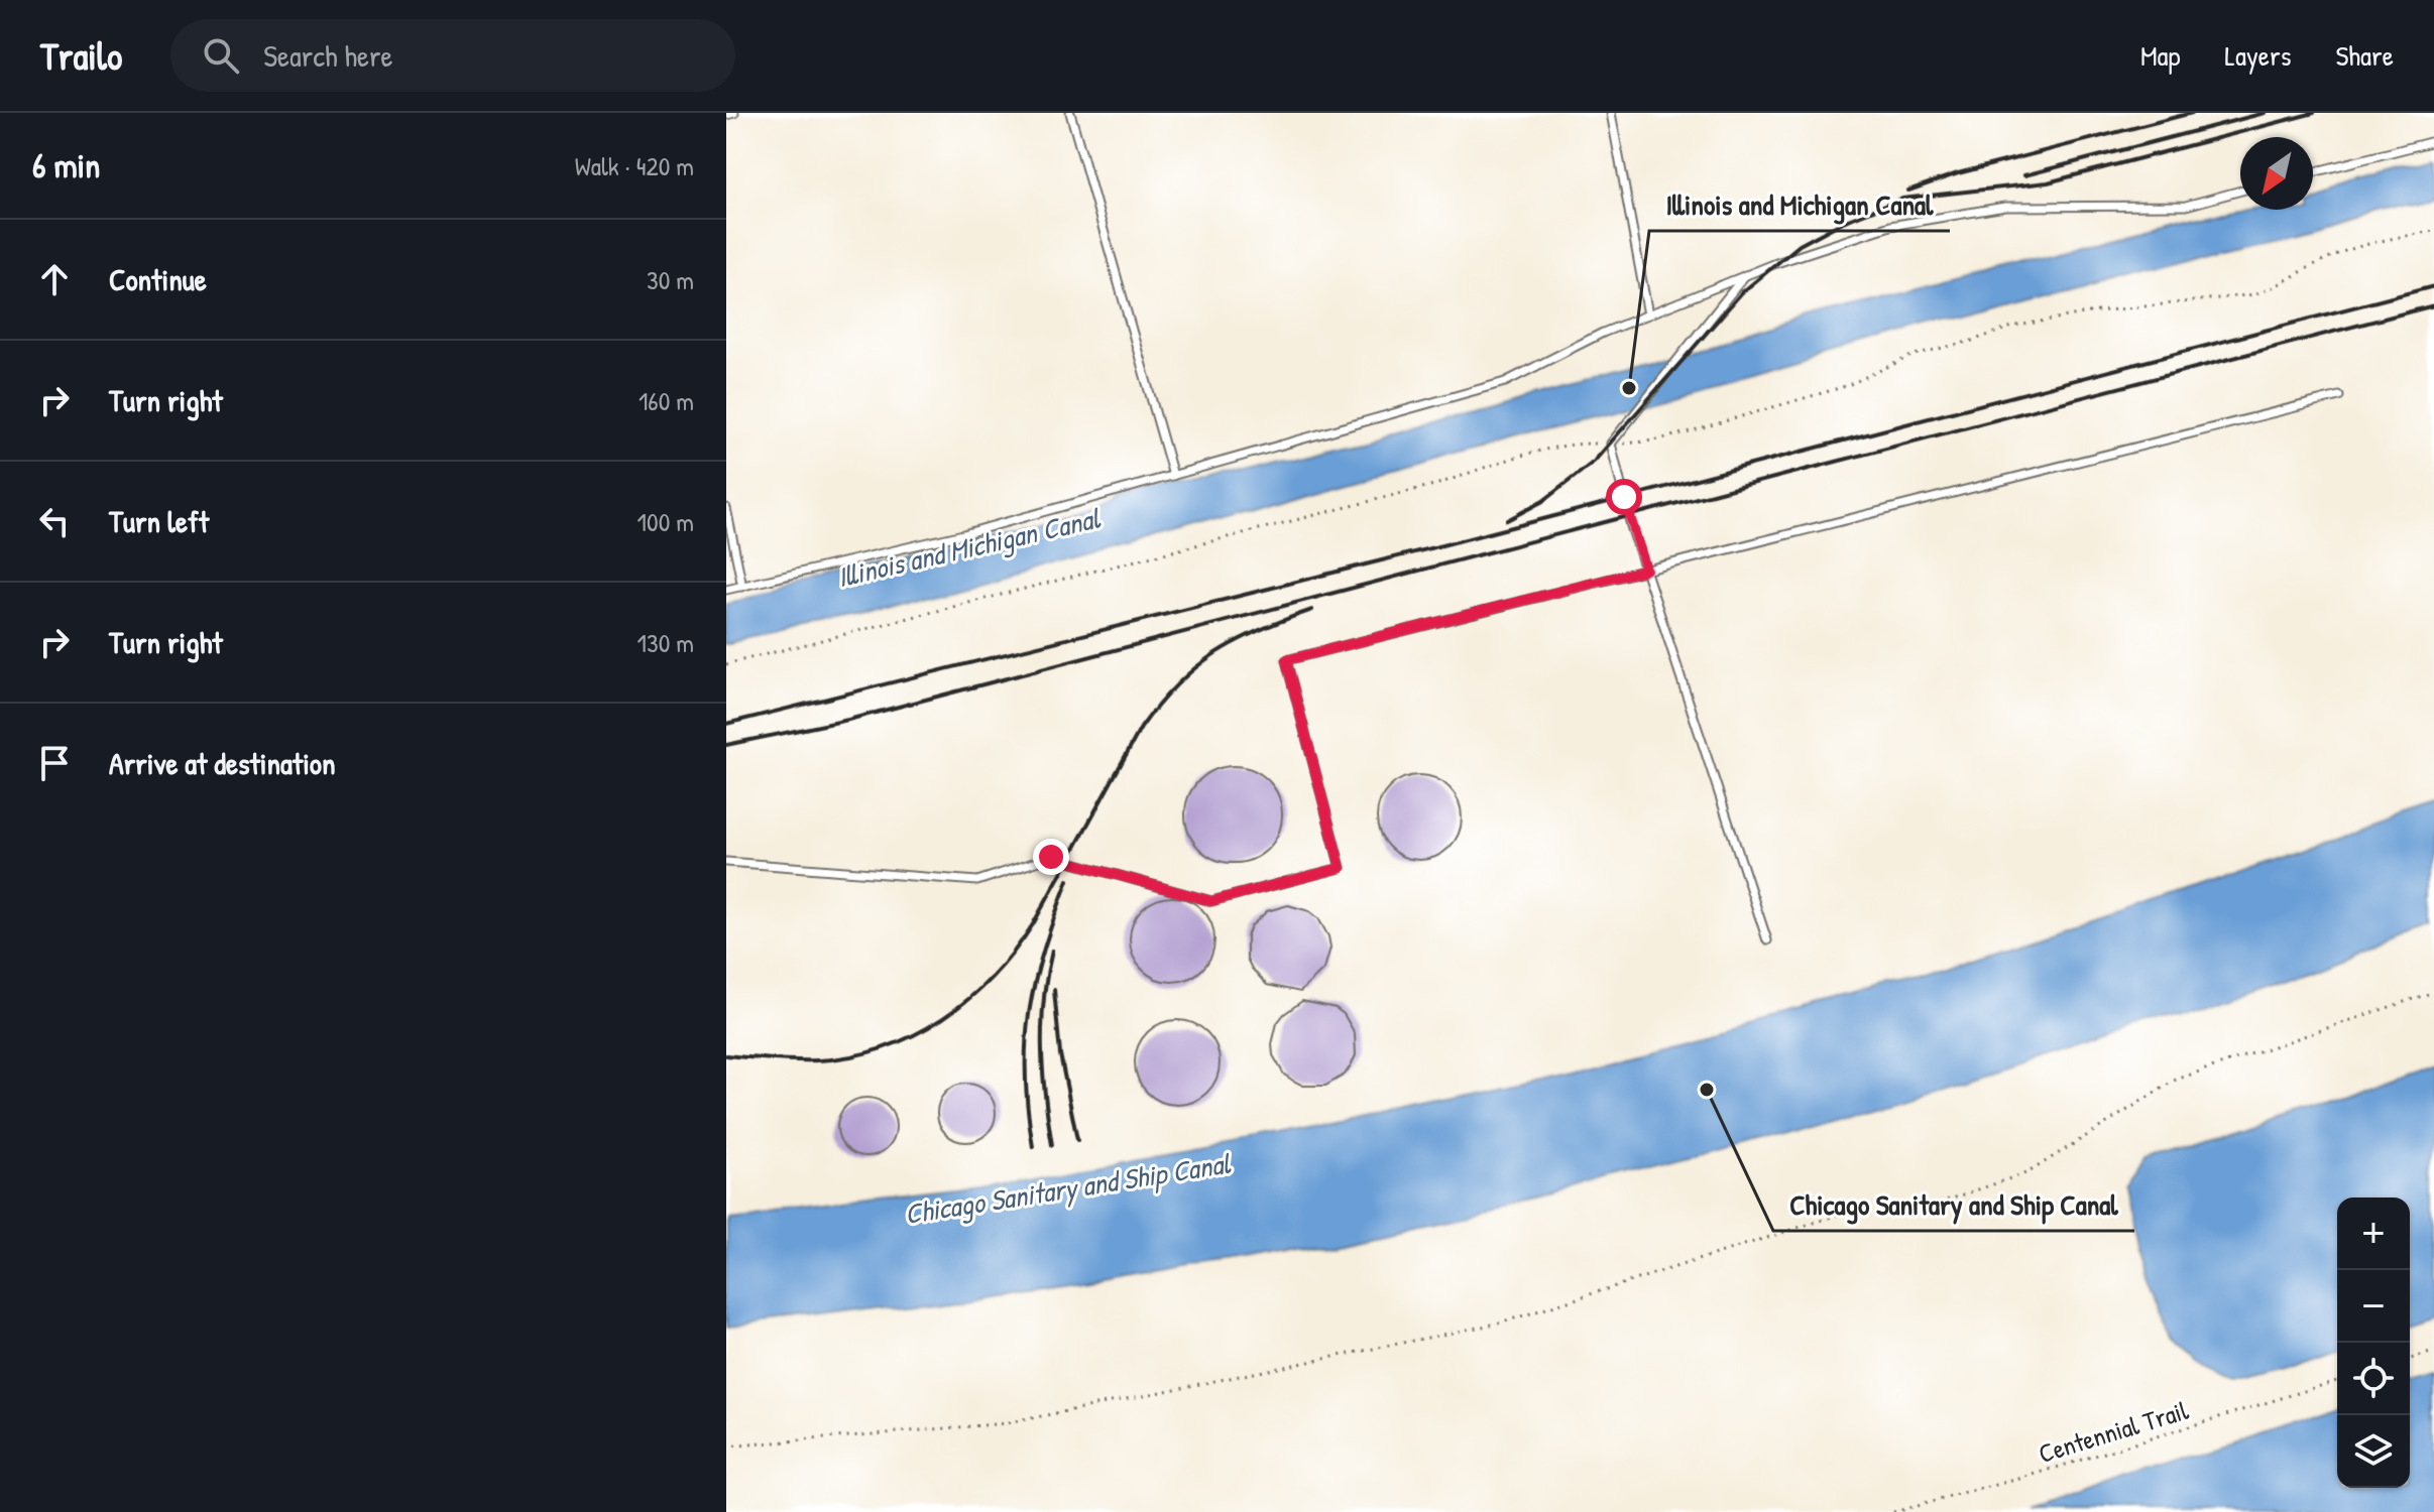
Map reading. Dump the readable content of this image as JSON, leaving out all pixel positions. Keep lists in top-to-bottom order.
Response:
{
  "streets": {
    "path": ["Centennial Trail"]
  },
  "water": ["Illinois and Michigan Canal", "Chicago Sanitary and Ship Canal"],
  "places": ["Illinois and Michigan Canal", "Chicago Sanitary and Ship Canal"],
  "north": "bottom left",
  "page": {
    "header": "Trailo",
    "search": "Search here",
    "nav": ["Map", "Layers", "Share"],
    "heading": ["6 min", "Walk · 420 m"],
    "list": [
      ["Continue", "30 m"],
      ["Turn right", "160 m"],
      ["Turn left", "100 m"],
      ["Turn right", "130 m"],
      "Arrive at destination"
    ],
    "map_buttons": ["+", "−"]
  }
}
